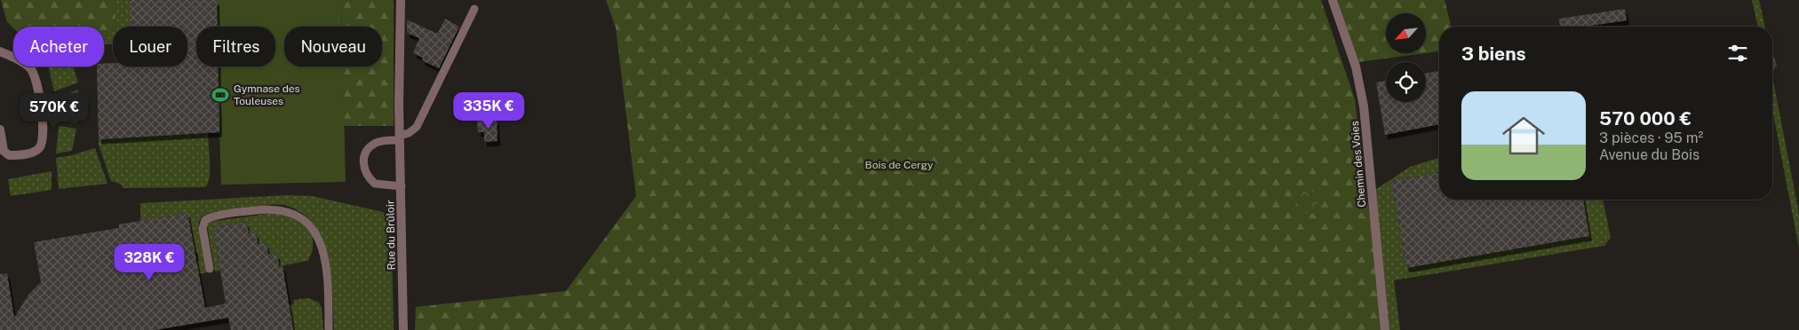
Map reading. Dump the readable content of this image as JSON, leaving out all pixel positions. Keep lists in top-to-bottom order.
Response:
{
  "streets": {
    "street": ["Chemin des Voies", "Rue du Brûloir"]
  },
  "parks": ["Bois de Cergy"],
  "places": {
    "sports": ["Gymnase des Touleuses"]
  },
  "north": "bottom left",
  "page": {
    "chip": [
      "Acheter",
      "Louer",
      "Filtres",
      "Nouveau"
    ],
    "heading": "3 biens",
    "list": [
      {
        "name": "570 000 €",
        "note": "3 pièces · 95 m² · Avenue du Bois"
      }
    ],
    "price": ["335K €", "570K €", "328K €"]
  }
}
